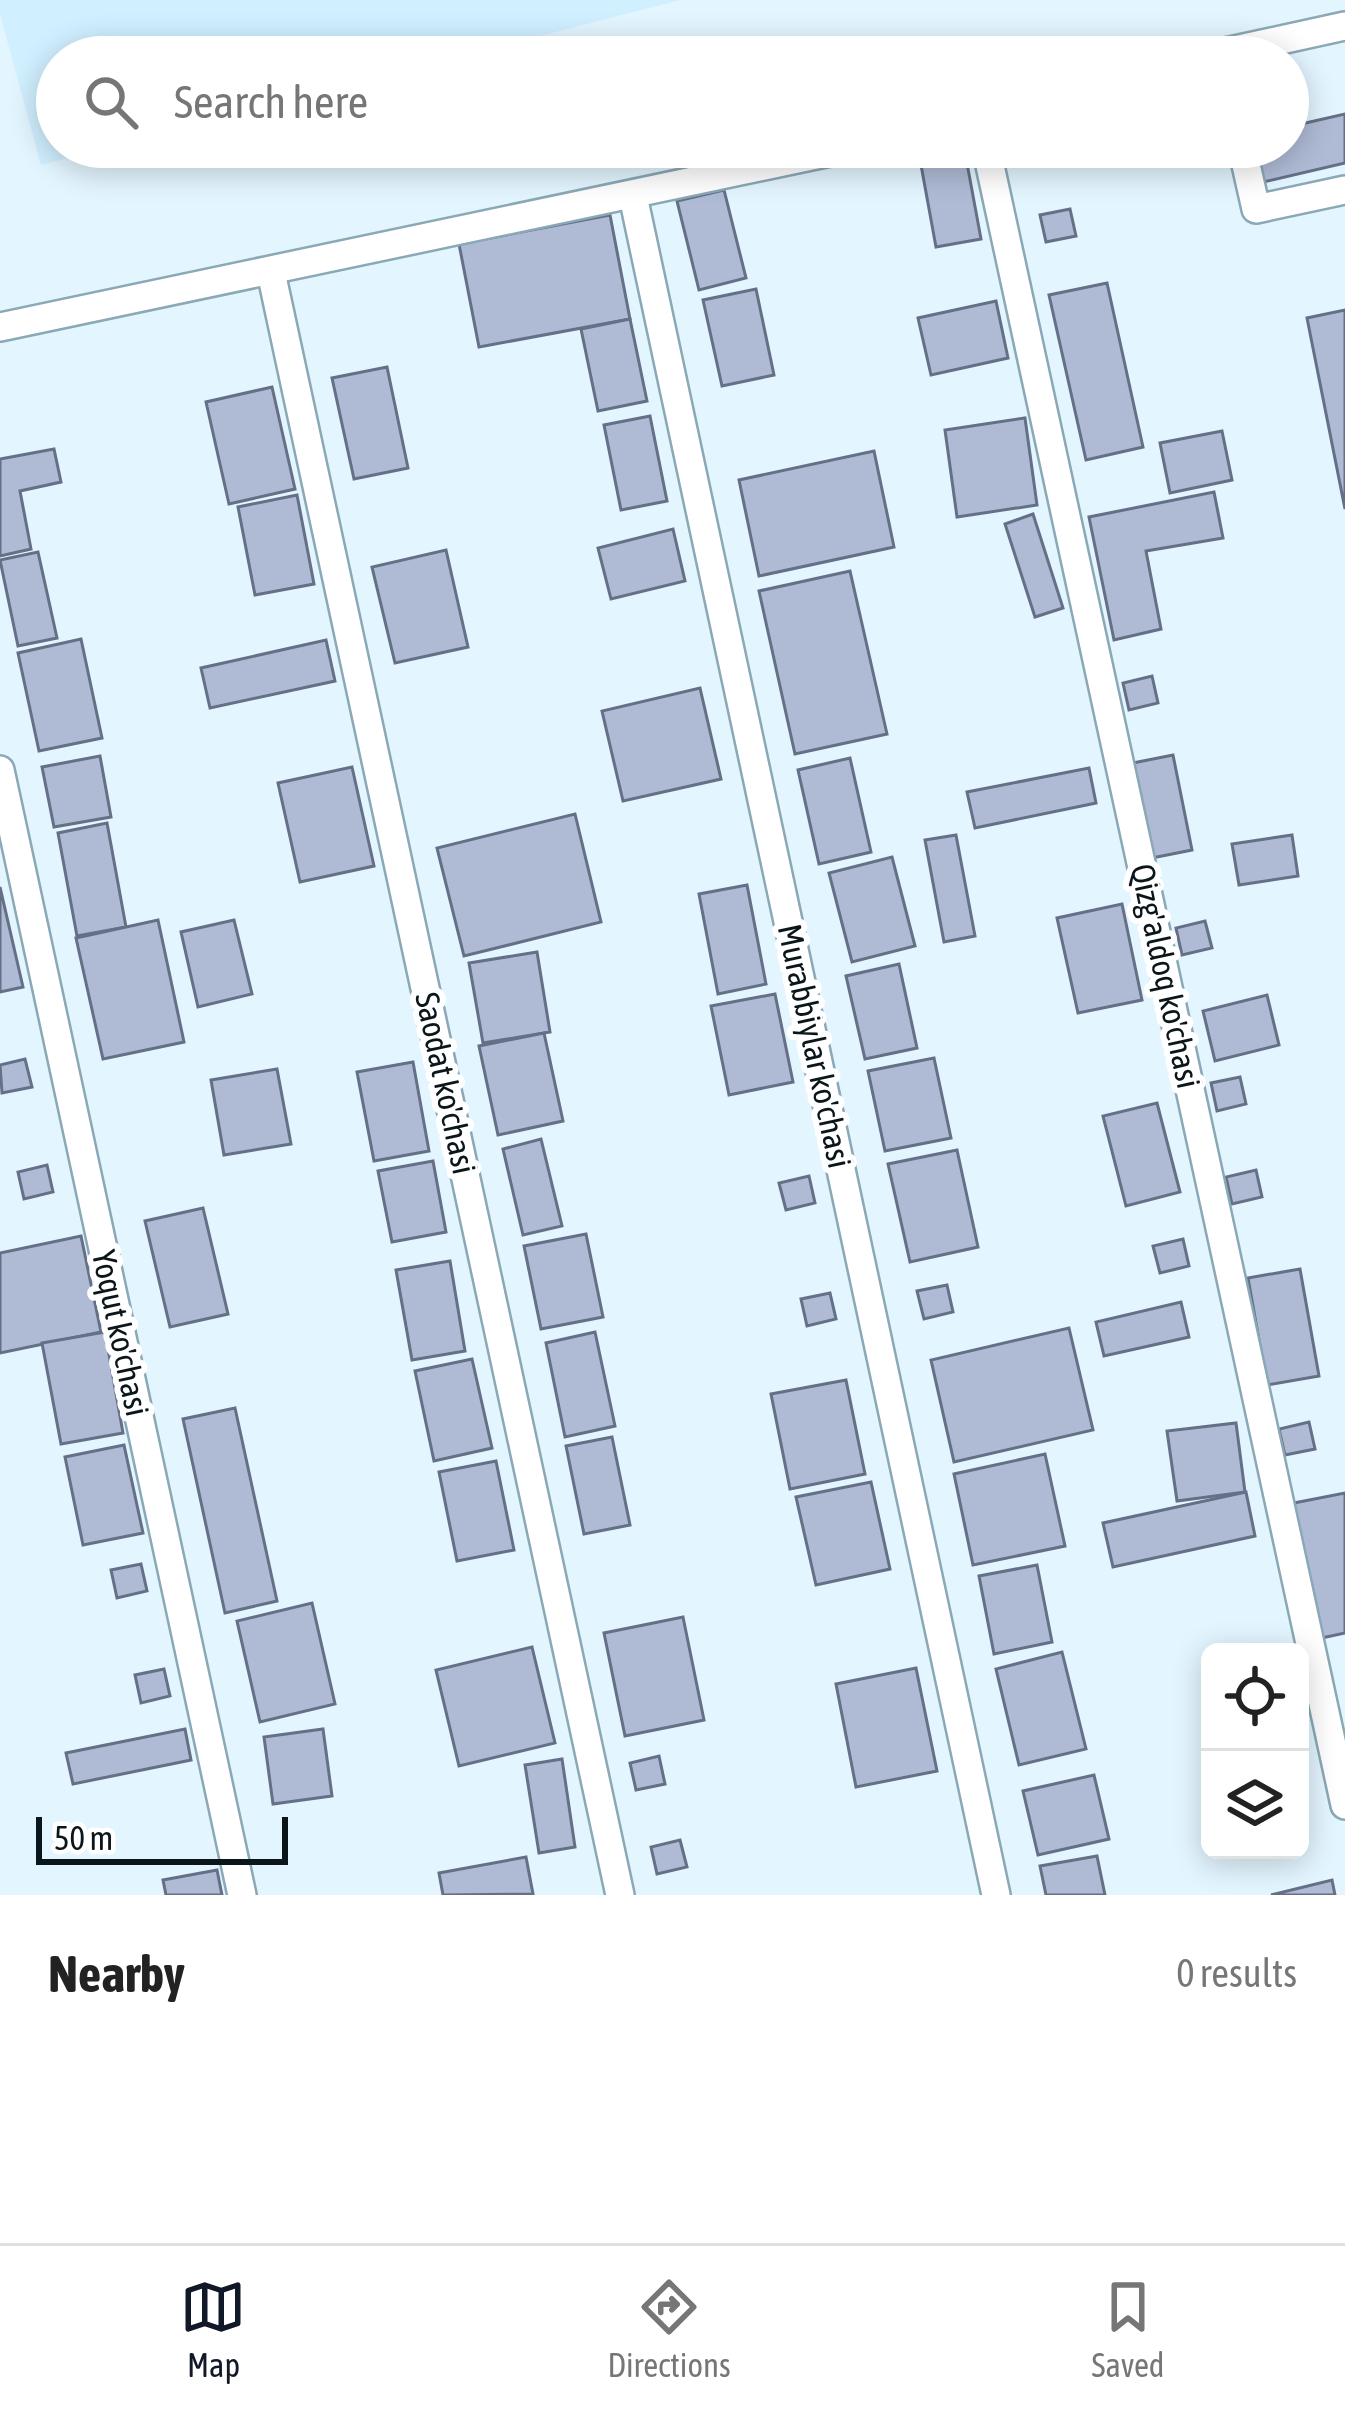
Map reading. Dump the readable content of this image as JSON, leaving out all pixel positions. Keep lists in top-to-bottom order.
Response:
{
  "streets": {
    "street": [
      "Qizg'aldoq ko'chasi",
      "Murabbiylar ko'chasi",
      "Saodat ko'chasi",
      "Yoqut ko'chasi"
    ]
  },
  "scale_bar": "50 m",
  "page": {
    "search": "Search here",
    "scale": "50 m",
    "heading": ["Nearby", "0 results"],
    "nav": ["Map", "Directions", "Saved"]
  }
}
